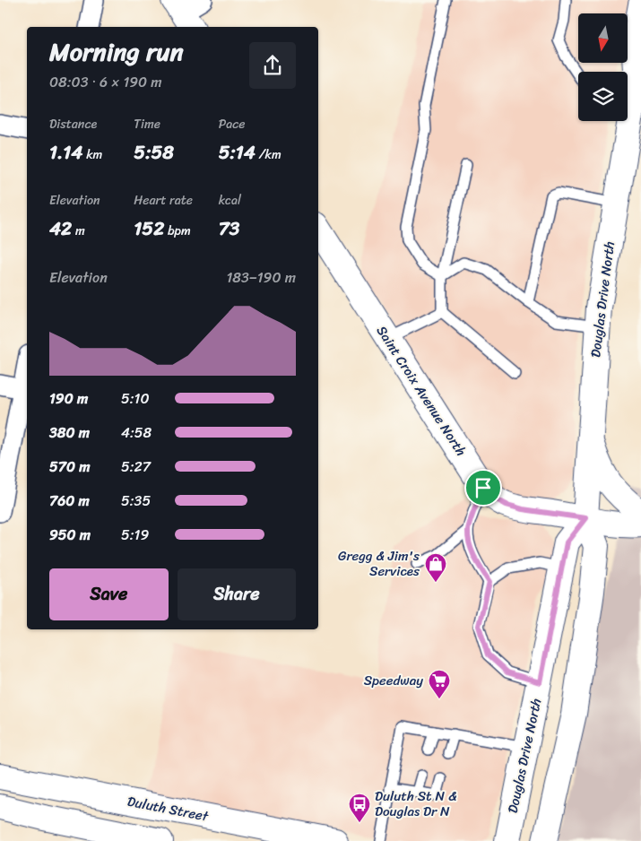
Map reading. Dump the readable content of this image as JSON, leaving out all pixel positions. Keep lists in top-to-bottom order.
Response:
{
  "streets": {
    "street": ["Douglas Drive North", "Saint Croix Avenue North", "Duluth Street"]
  },
  "crossings": [
    ["Douglas Drive North", "Saint Croix Avenue North"]
  ],
  "places": {
    "shop": ["Gregg & Jim's Services"],
    "supermarket": ["Speedway"],
    "bus stop": ["Duluth St N & Douglas Dr N"]
  },
  "north": "bottom",
  "page": {
    "heading": ["Morning run", "08:03 · 6 × 190 m"],
    "stats": [
      ["Distance", "1.14 km"],
      ["Time", "5:58"],
      ["Pace", "5:14 /km"],
      ["Elevation", "42 m"],
      ["Heart rate", "152 bpm"],
      ["kcal", "73"]
    ],
    "chart": ["Elevation", "183–190 m"],
    "list": [
      {
        "name": "190 m",
        "note": "5:10"
      },
      {
        "name": "380 m",
        "note": "4:58"
      },
      {
        "name": "570 m",
        "note": "5:27"
      },
      {
        "name": "760 m",
        "note": "5:35"
      },
      {
        "name": "950 m",
        "note": "5:19"
      }
    ],
    "buttons": ["Save", "Share"]
  }
}
